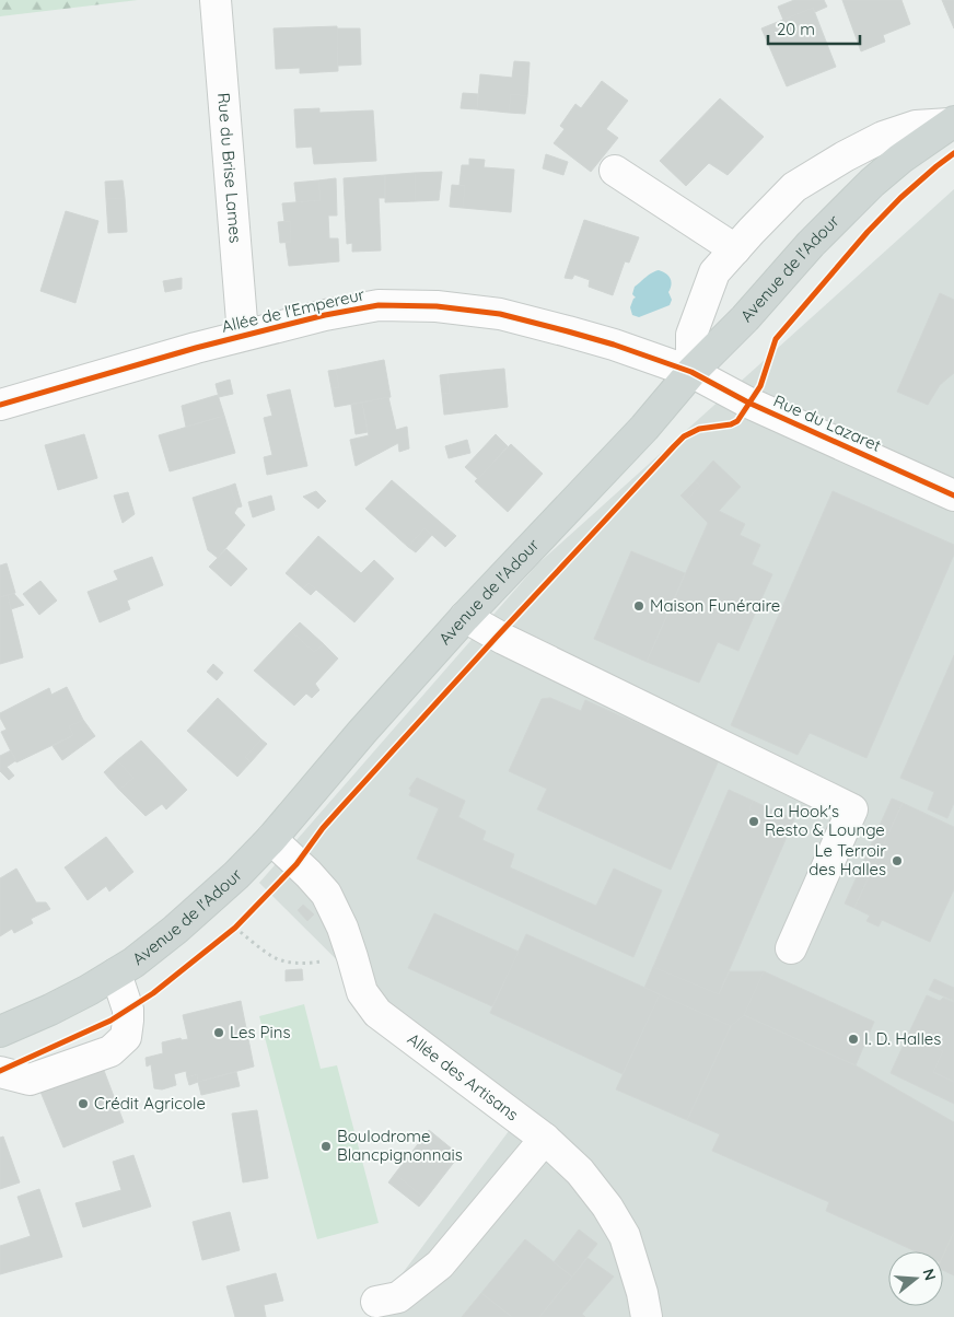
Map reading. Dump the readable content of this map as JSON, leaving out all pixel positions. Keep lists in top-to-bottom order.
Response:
{
  "streets": {
    "main road": ["Avenue de l'Adour"],
    "street": [
      "Rue du Brise Lames",
      "Allée de l'Empereur",
      "Rue du Lazaret",
      "Allée des Artisans"
    ]
  },
  "crossings": [
    ["Rue du Brise Lames", "Allée de l'Empereur"],
    ["Avenue de l'Adour", "Allée de l'Empereur"],
    ["Avenue de l'Adour", "Rue du Lazaret"],
    ["Avenue de l'Adour", "Allée des Artisans"],
    ["Allée de l'Empereur", "Rue du Lazaret"]
  ],
  "places": [
    "Maison Funéraire",
    "La Hook's Resto & Lounge",
    "Le Terroir des Halles",
    "Les Pins",
    "I. D. Halles",
    "Crédit Agricole",
    "Boulodrome Blancpignonnais"
  ],
  "scale_bar": "20 m",
  "north": "right"
}
